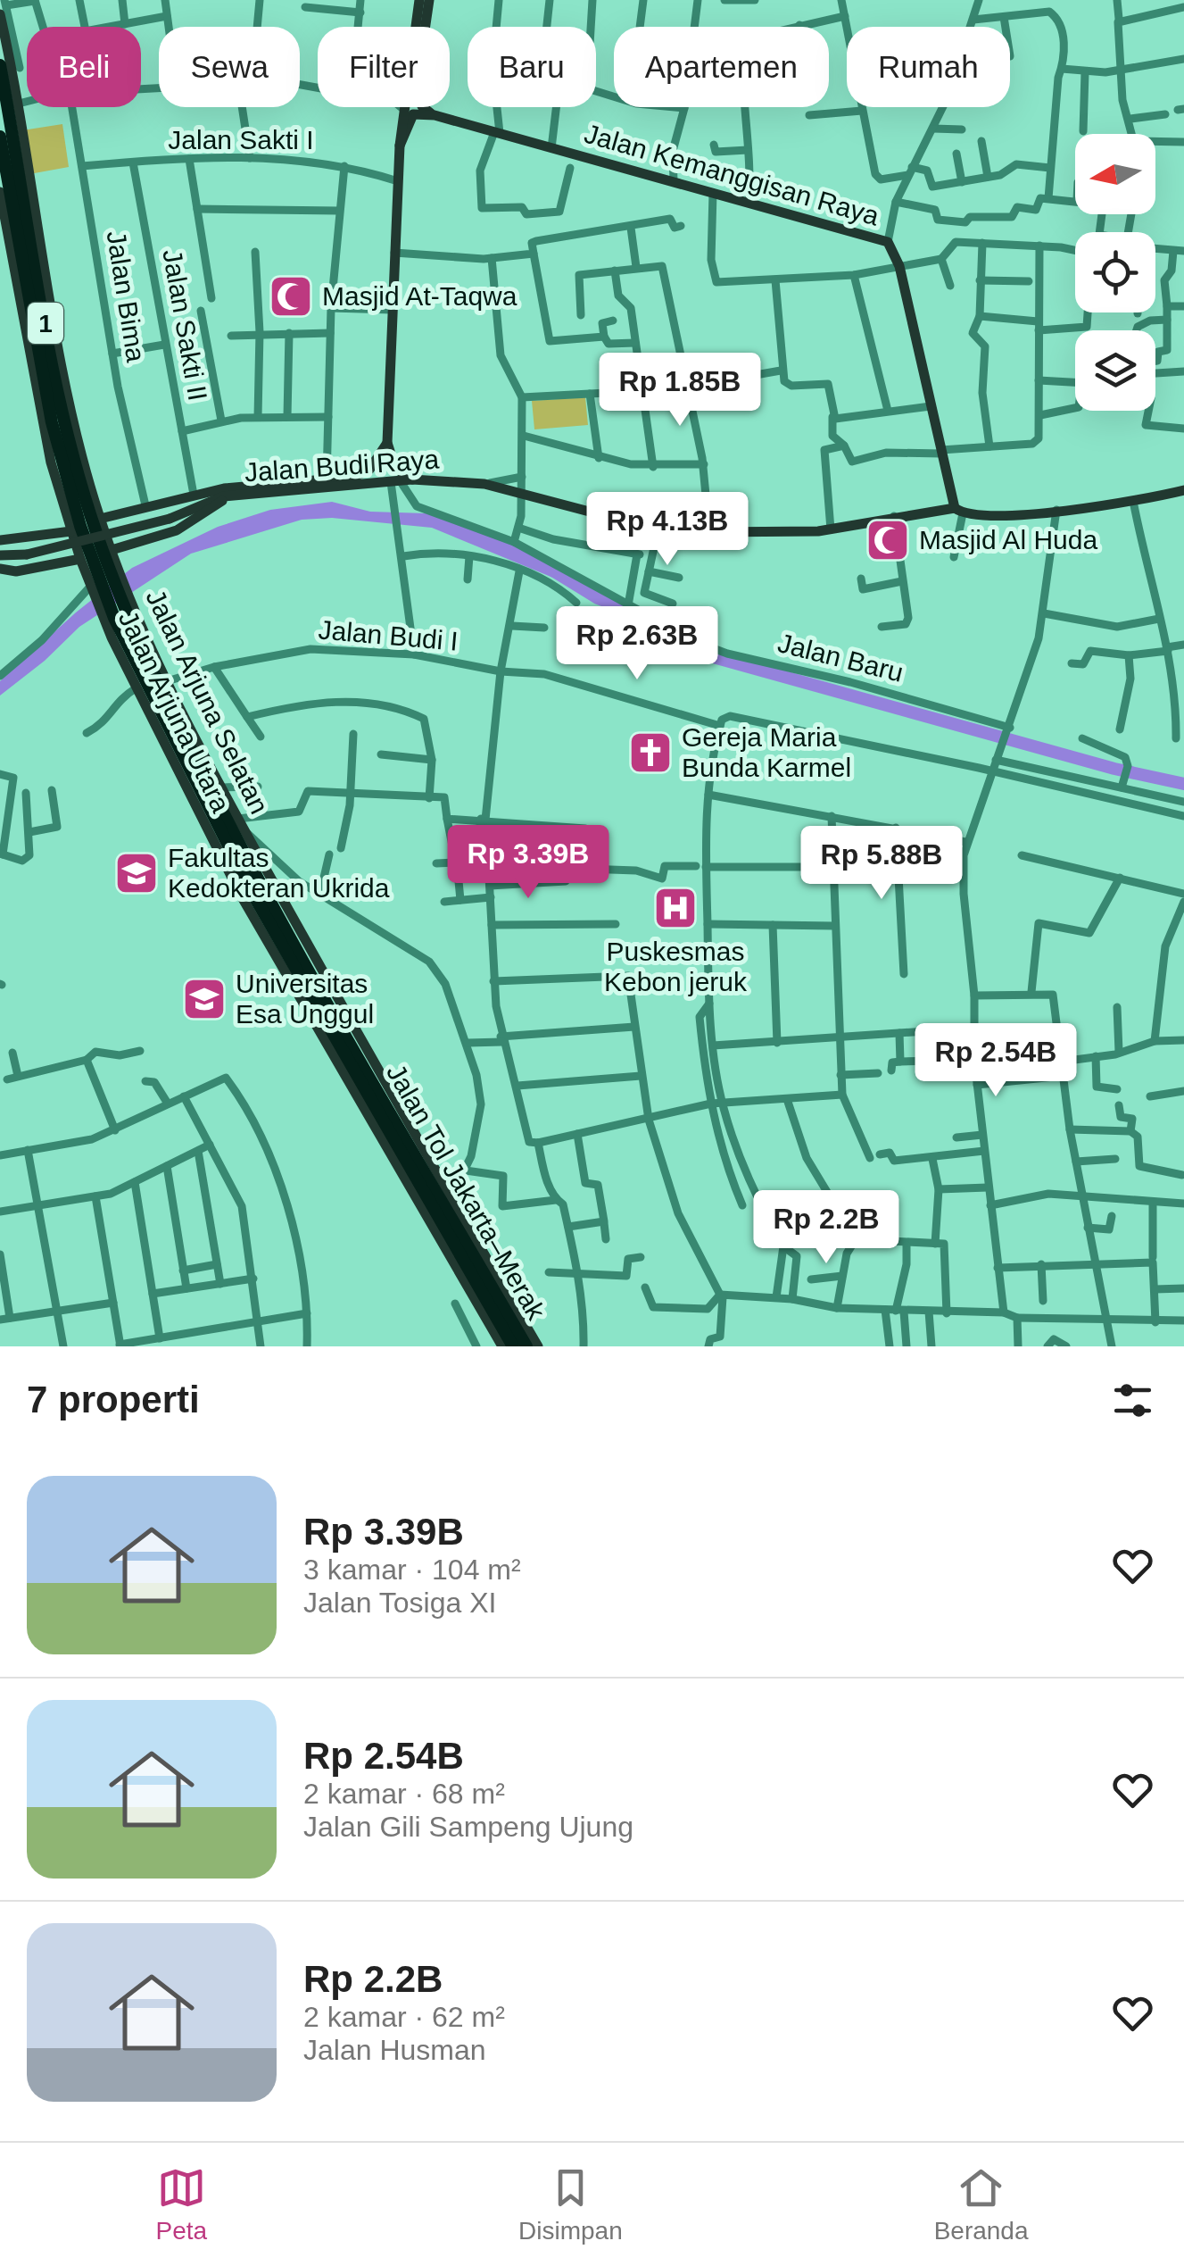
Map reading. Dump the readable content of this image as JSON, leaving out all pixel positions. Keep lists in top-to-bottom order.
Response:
{
  "streets": {
    "highway": ["1", "Jalan Tol Jakarta–Merak"],
    "main road": [
      "Jalan Kemanggisan Raya",
      "Jalan Budi Raya",
      "Jalan Arjuna Selatan",
      "Jalan Arjuna Utara"
    ],
    "street": [
      "Jalan Sakti I",
      "Jalan Bima",
      "Jalan Sakti II",
      "Jalan Budi I",
      "Jalan Baru"
    ]
  },
  "crossings": [
    ["Jalan Sakti I", "Jalan Bima"],
    ["Jalan Sakti I", "Jalan Sakti II"],
    ["Jalan Kemanggisan Raya", "Jalan Budi Raya"],
    ["Jalan Bima", "Jalan Budi Raya"],
    ["Jalan Sakti II", "Jalan Budi Raya"],
    ["Jalan Budi Raya", "Jalan Baru"],
    ["Jalan Budi Raya", "Jalan Arjuna Selatan"],
    ["Jalan Budi I", "Jalan Arjuna Selatan"],
    ["Jalan Arjuna Selatan", "Jalan Arjuna Utara"],
    ["Jalan Arjuna Selatan", "Jalan Tol Jakarta–Merak"],
    ["Jalan Arjuna Utara", "Jalan Tol Jakarta–Merak"]
  ],
  "places": {
    "mosque": ["Masjid At-Taqwa", "Masjid Al Huda"],
    "church": ["Gereja Maria Bunda Karmel"],
    "school or university": ["Fakultas Kedokteran Ukrida", "Universitas Esa Unggul"],
    "hospital": ["Puskesmas Kebon jeruk"]
  },
  "north": "left",
  "page": {
    "chip": [
      "Beli",
      "Sewa",
      "Filter",
      "Baru",
      "Apartemen",
      "Rumah"
    ],
    "price": [
      "Rp 1.85B",
      "Rp 4.13B",
      "Rp 2.63B",
      "Rp 3.39B",
      "Rp 5.88B",
      "Rp 2.54B",
      "Rp 2.2B"
    ],
    "heading": "7 properti",
    "list": [
      {
        "name": "Rp 3.39B",
        "note": "3 kamar · 104 m² · Jalan Tosiga XI"
      },
      {
        "name": "Rp 2.54B",
        "note": "2 kamar · 68 m² · Jalan Gili Sampeng Ujung"
      },
      {
        "name": "Rp 2.2B",
        "note": "2 kamar · 62 m² · Jalan Husman"
      }
    ],
    "tabs": ["Peta", "Disimpan", "Beranda"]
  }
}
